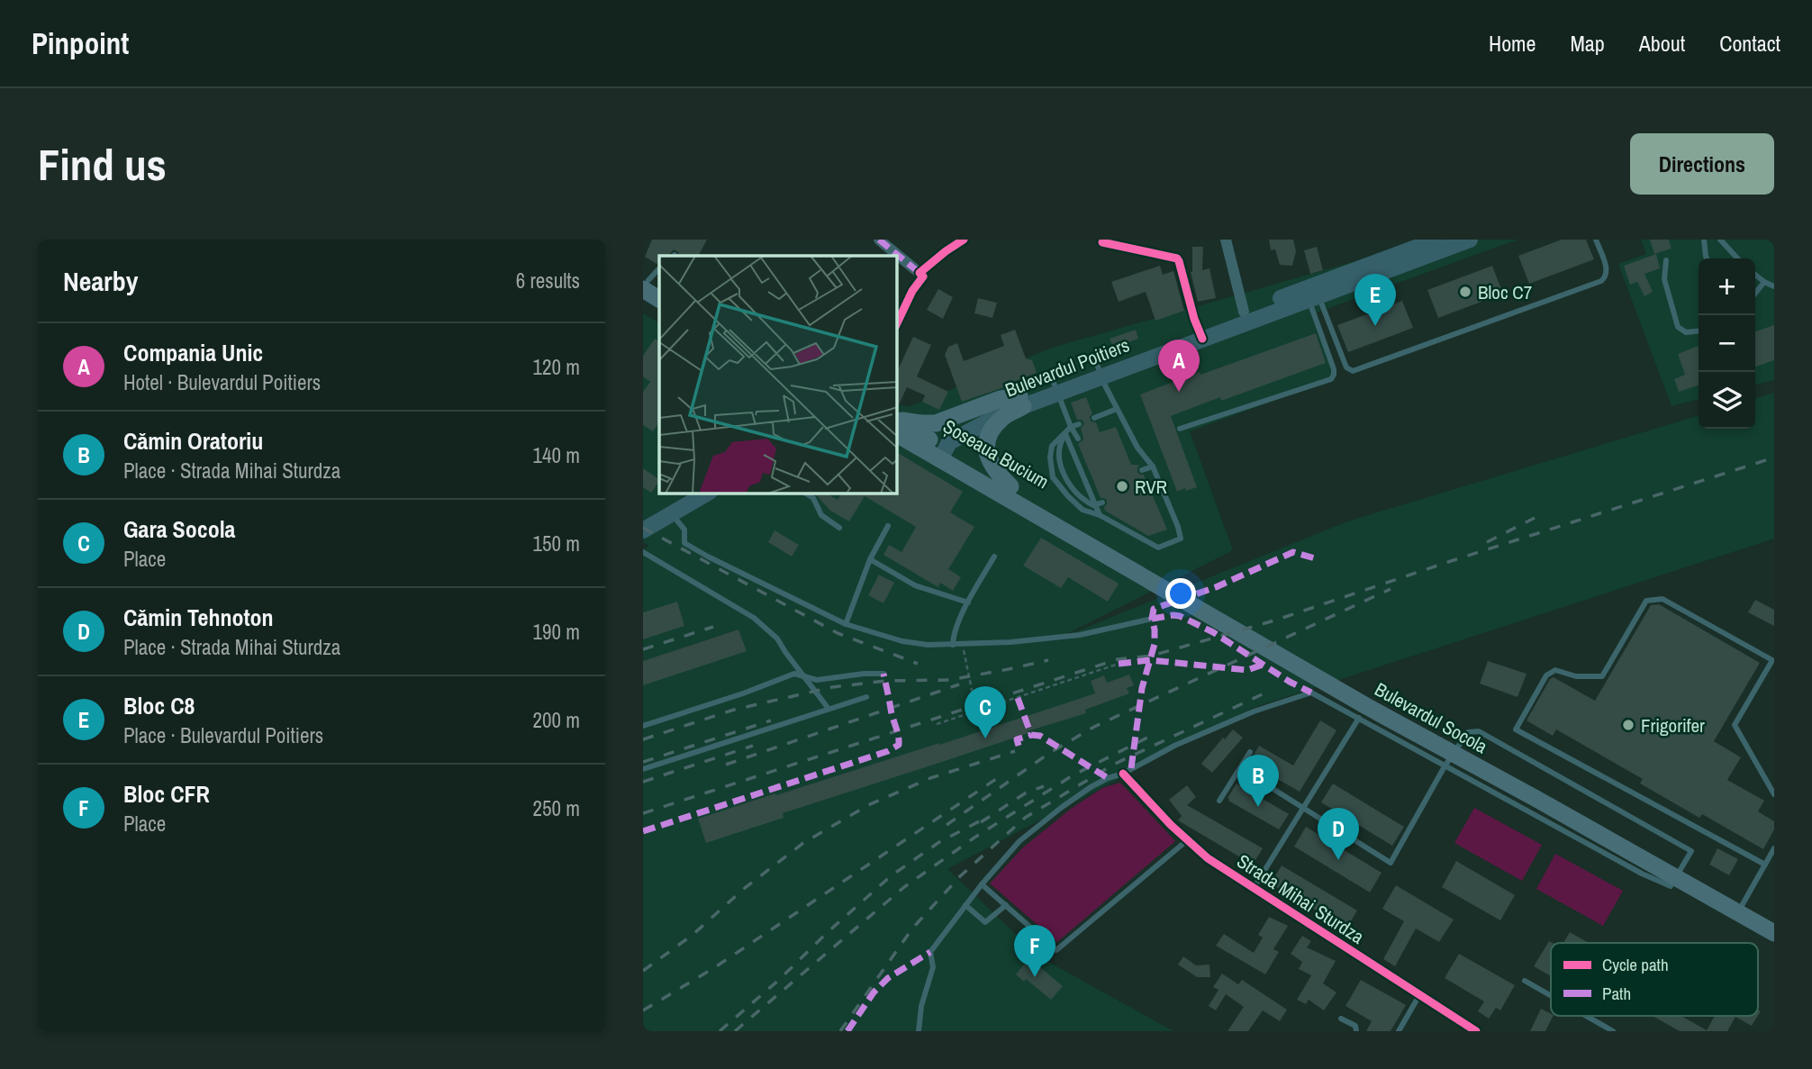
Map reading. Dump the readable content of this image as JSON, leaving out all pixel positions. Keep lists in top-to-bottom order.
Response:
{
  "streets": {
    "main road": ["Bulevardul Poitiers", "Șoseaua Bucium", "Bulevardul Socola"],
    "street": ["Strada Mihai Sturdza"]
  },
  "crossings": [
    ["Bulevardul Poitiers", "Șoseaua Bucium"],
    ["Șoseaua Bucium", "Bulevardul Socola"]
  ],
  "places": ["Bloc C7", "RVR", "Frigorifer"],
  "legend": ["Cycle path", "Path"],
  "page": {
    "header": "Pinpoint",
    "nav": [
      "Home",
      "Map",
      "About",
      "Contact"
    ],
    "buttons": "Directions",
    "title": "Find us",
    "heading": ["Nearby", "6 results"],
    "map_buttons": ["+", "−"],
    "pins": [
      "E",
      "A",
      "C",
      "B",
      "D",
      "F"
    ],
    "list": [
      {
        "mark": "A",
        "name": "Compania Unic",
        "note": "Hotel · Bulevardul Poitiers",
        "value": "120 m"
      },
      {
        "mark": "B",
        "name": "Cămin Oratoriu",
        "note": "Place · Strada Mihai Sturdza",
        "value": "140 m"
      },
      {
        "mark": "C",
        "name": "Gara Socola",
        "note": "Place",
        "value": "150 m"
      },
      {
        "mark": "D",
        "name": "Cămin Tehnoton",
        "note": "Place · Strada Mihai Sturdza",
        "value": "190 m"
      },
      {
        "mark": "E",
        "name": "Bloc C8",
        "note": "Place · Bulevardul Poitiers",
        "value": "200 m"
      },
      {
        "mark": "F",
        "name": "Bloc CFR",
        "note": "Place",
        "value": "250 m"
      }
    ]
  }
}
